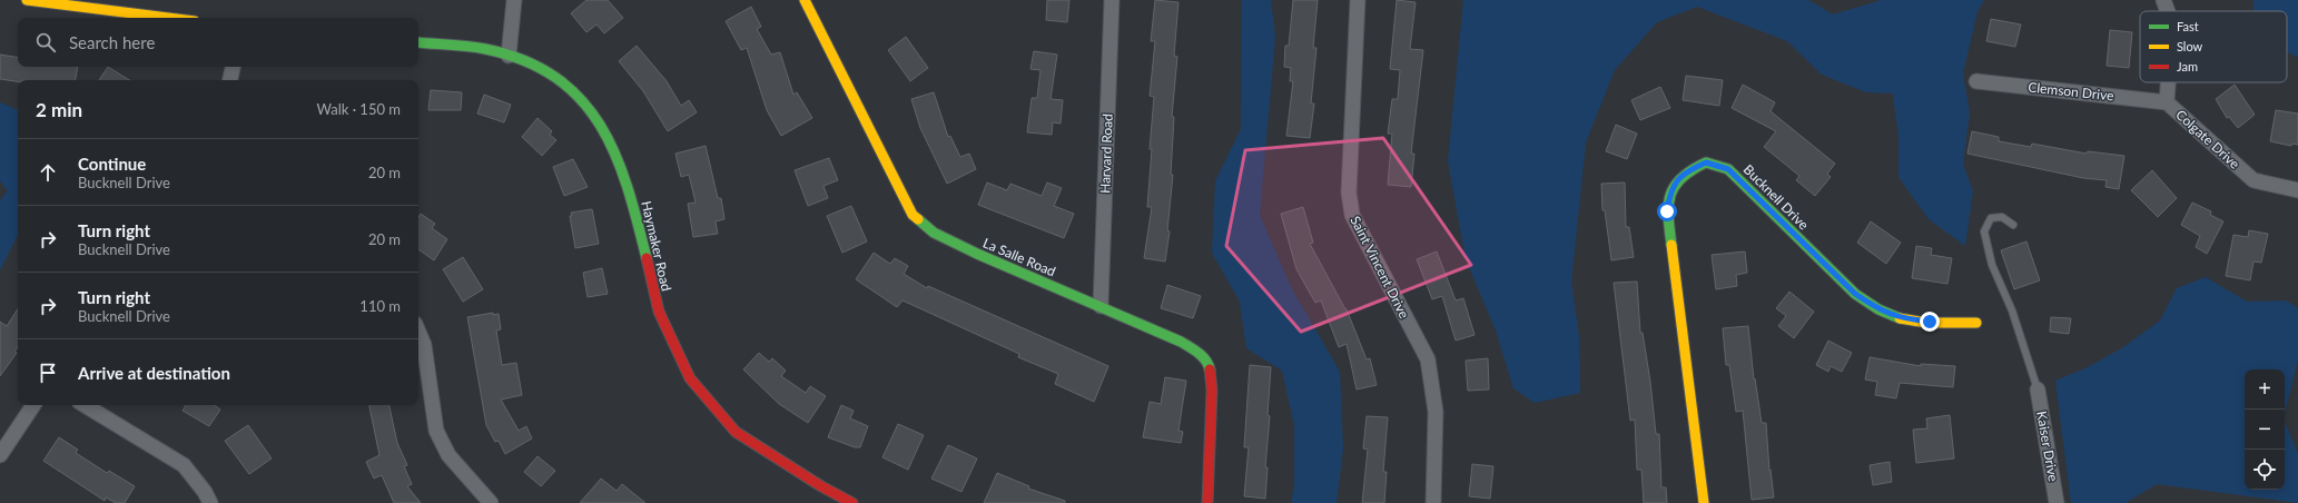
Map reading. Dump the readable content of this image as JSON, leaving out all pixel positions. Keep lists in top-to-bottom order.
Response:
{
  "streets": {
    "street": [
      "Clemson Drive",
      "Colgate Drive",
      "Harvard Road",
      "Bucknell Drive",
      "Haymaker Road",
      "La Salle Road",
      "Saint Vincent Drive",
      "Kaiser Drive"
    ]
  },
  "crossings": [
    ["Clemson Drive", "Colgate Drive"],
    ["Harvard Road", "La Salle Road"]
  ],
  "legend": ["Fast", "Slow", "Jam"],
  "page": {
    "search": "Search here",
    "heading": ["2 min", "Walk · 150 m"],
    "list": [
      ["Continue", "Bucknell Drive", "20 m"],
      ["Turn right", "Bucknell Drive", "20 m"],
      ["Turn right", "Bucknell Drive", "110 m"],
      "Arrive at destination"
    ],
    "map_buttons": ["+", "−"]
  }
}
